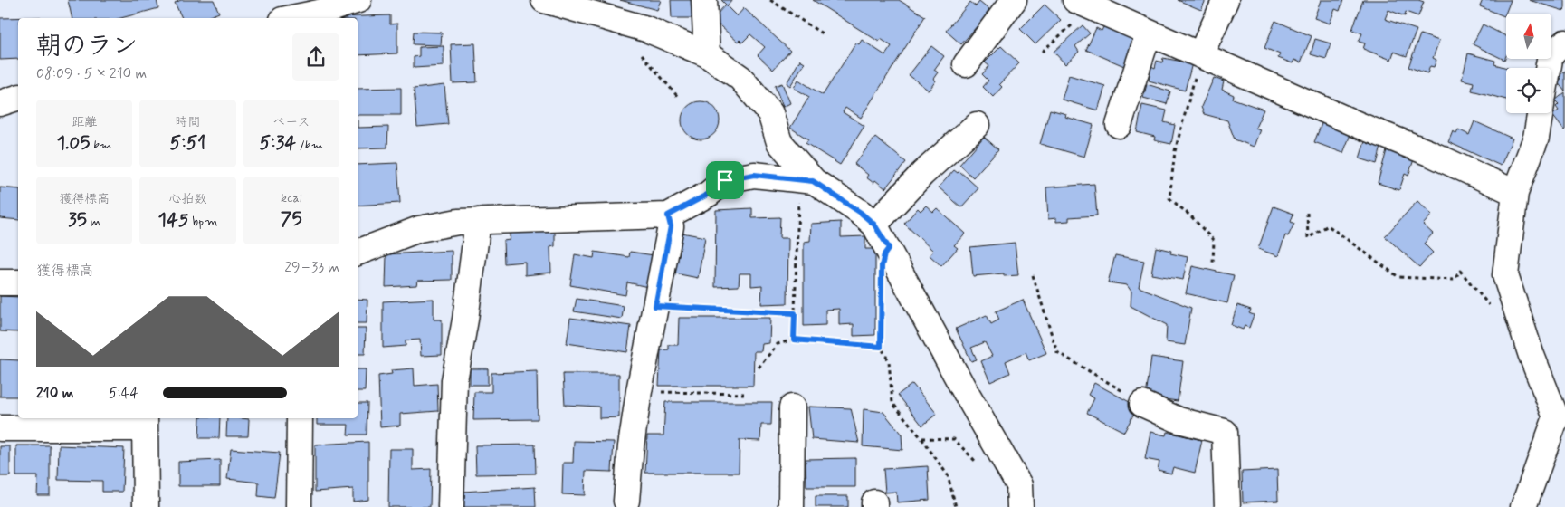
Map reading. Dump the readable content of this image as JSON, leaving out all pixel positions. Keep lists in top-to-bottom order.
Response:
{
  "north": "top",
  "page": {
    "heading": ["朝のラン", "08:09 · 5 × 210 m"],
    "stats": [
      ["距離", "1.05 km"],
      ["時間", "5:51"],
      ["ペース", "5:34 /km"],
      ["獲得標高", "35 m"],
      ["心拍数", "145 bpm"],
      ["kcal", "75"]
    ],
    "chart": ["獲得標高", "29–33 m"],
    "list": [
      {
        "name": "210 m",
        "note": "5:44"
      }
    ]
  }
}
